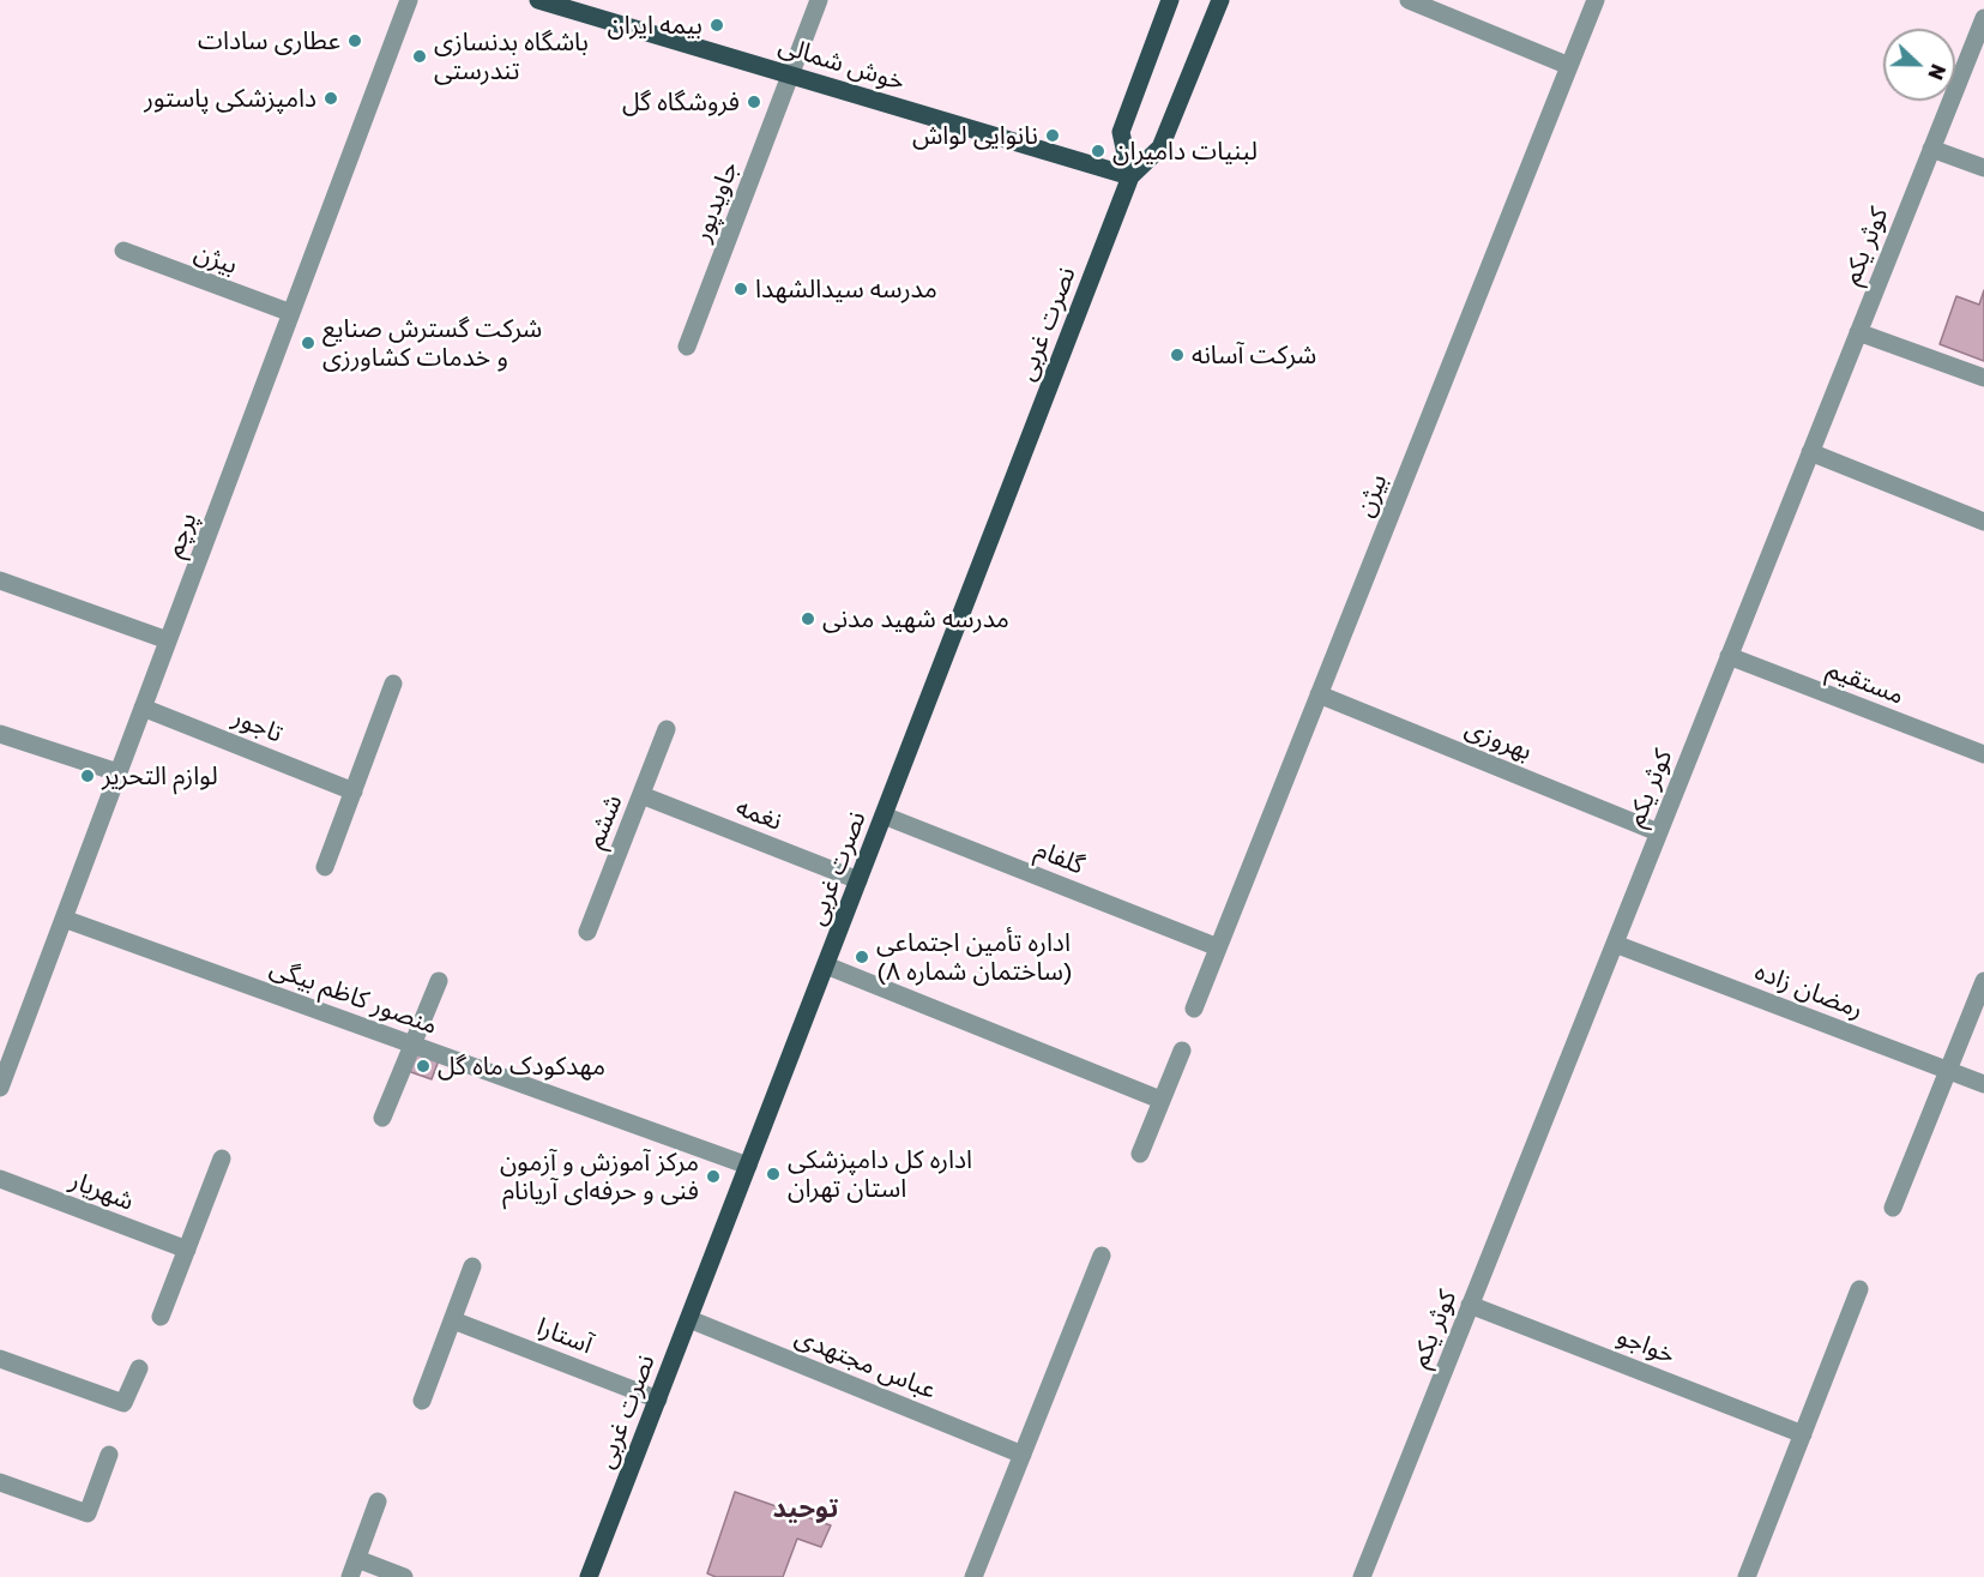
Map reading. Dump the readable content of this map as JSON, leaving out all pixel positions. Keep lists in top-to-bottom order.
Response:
{
  "streets": {
    "main road": ["خوش شمالی", "نصرت غربی"],
    "street": [
      "جاویدپور",
      "کوثر یکم",
      "بیژن",
      "پرچم",
      "مستقیم",
      "تاجور",
      "بهروزی",
      "نغمه",
      "ششم",
      "گلفام",
      "رمضان زاده",
      "منصور کاظم بیگی",
      "شهریار",
      "آستارا",
      "خواجو",
      "عباس مجتهدی"
    ]
  },
  "crossings": [
    ["خوش شمالی", "جاویدپور"],
    ["خوش شمالی", "نصرت غربی"],
    ["کوثر یکم", "مستقیم"],
    ["کوثر یکم", "بهروزی"],
    ["کوثر یکم", "رمضان زاده"],
    ["کوثر یکم", "خواجو"],
    ["بیژن", "پرچم"],
    ["بیژن", "بهروزی"],
    ["بیژن", "گلفام"],
    ["نصرت غربی", "نغمه"],
    ["نصرت غربی", "گلفام"],
    ["نصرت غربی", "منصور کاظم بیگی"],
    ["نصرت غربی", "آستارا"],
    ["نصرت غربی", "عباس مجتهدی"],
    ["پرچم", "تاجور"],
    ["پرچم", "منصور کاظم بیگی"],
    ["نغمه", "ششم"]
  ],
  "districts": ["توحید"],
  "places": [
    "بیمه ایران",
    "عطاری سادات",
    "باشگاه بدنسازی تندرستی",
    "دامپزشکی پاستور",
    "فروشگاه گل",
    "نانوایی لواش",
    "لبنیات دامیران",
    "مدرسه سیدالشهدا",
    "شرکت گسترش صنایع و خدمات کشاورزی",
    "شرکت آسانه",
    "مدرسه شهید مدنی",
    "لوازم التحریر",
    "اداره تأمین اجتماعی (ساختمان شماره ۸)",
    "مهدکودک ماه گل",
    "اداره کل دامپزشکی استان تهران",
    "مرکز آموزش و آزمون فنی و حرفه‌ای آریانام"
  ],
  "north": "right"
}
